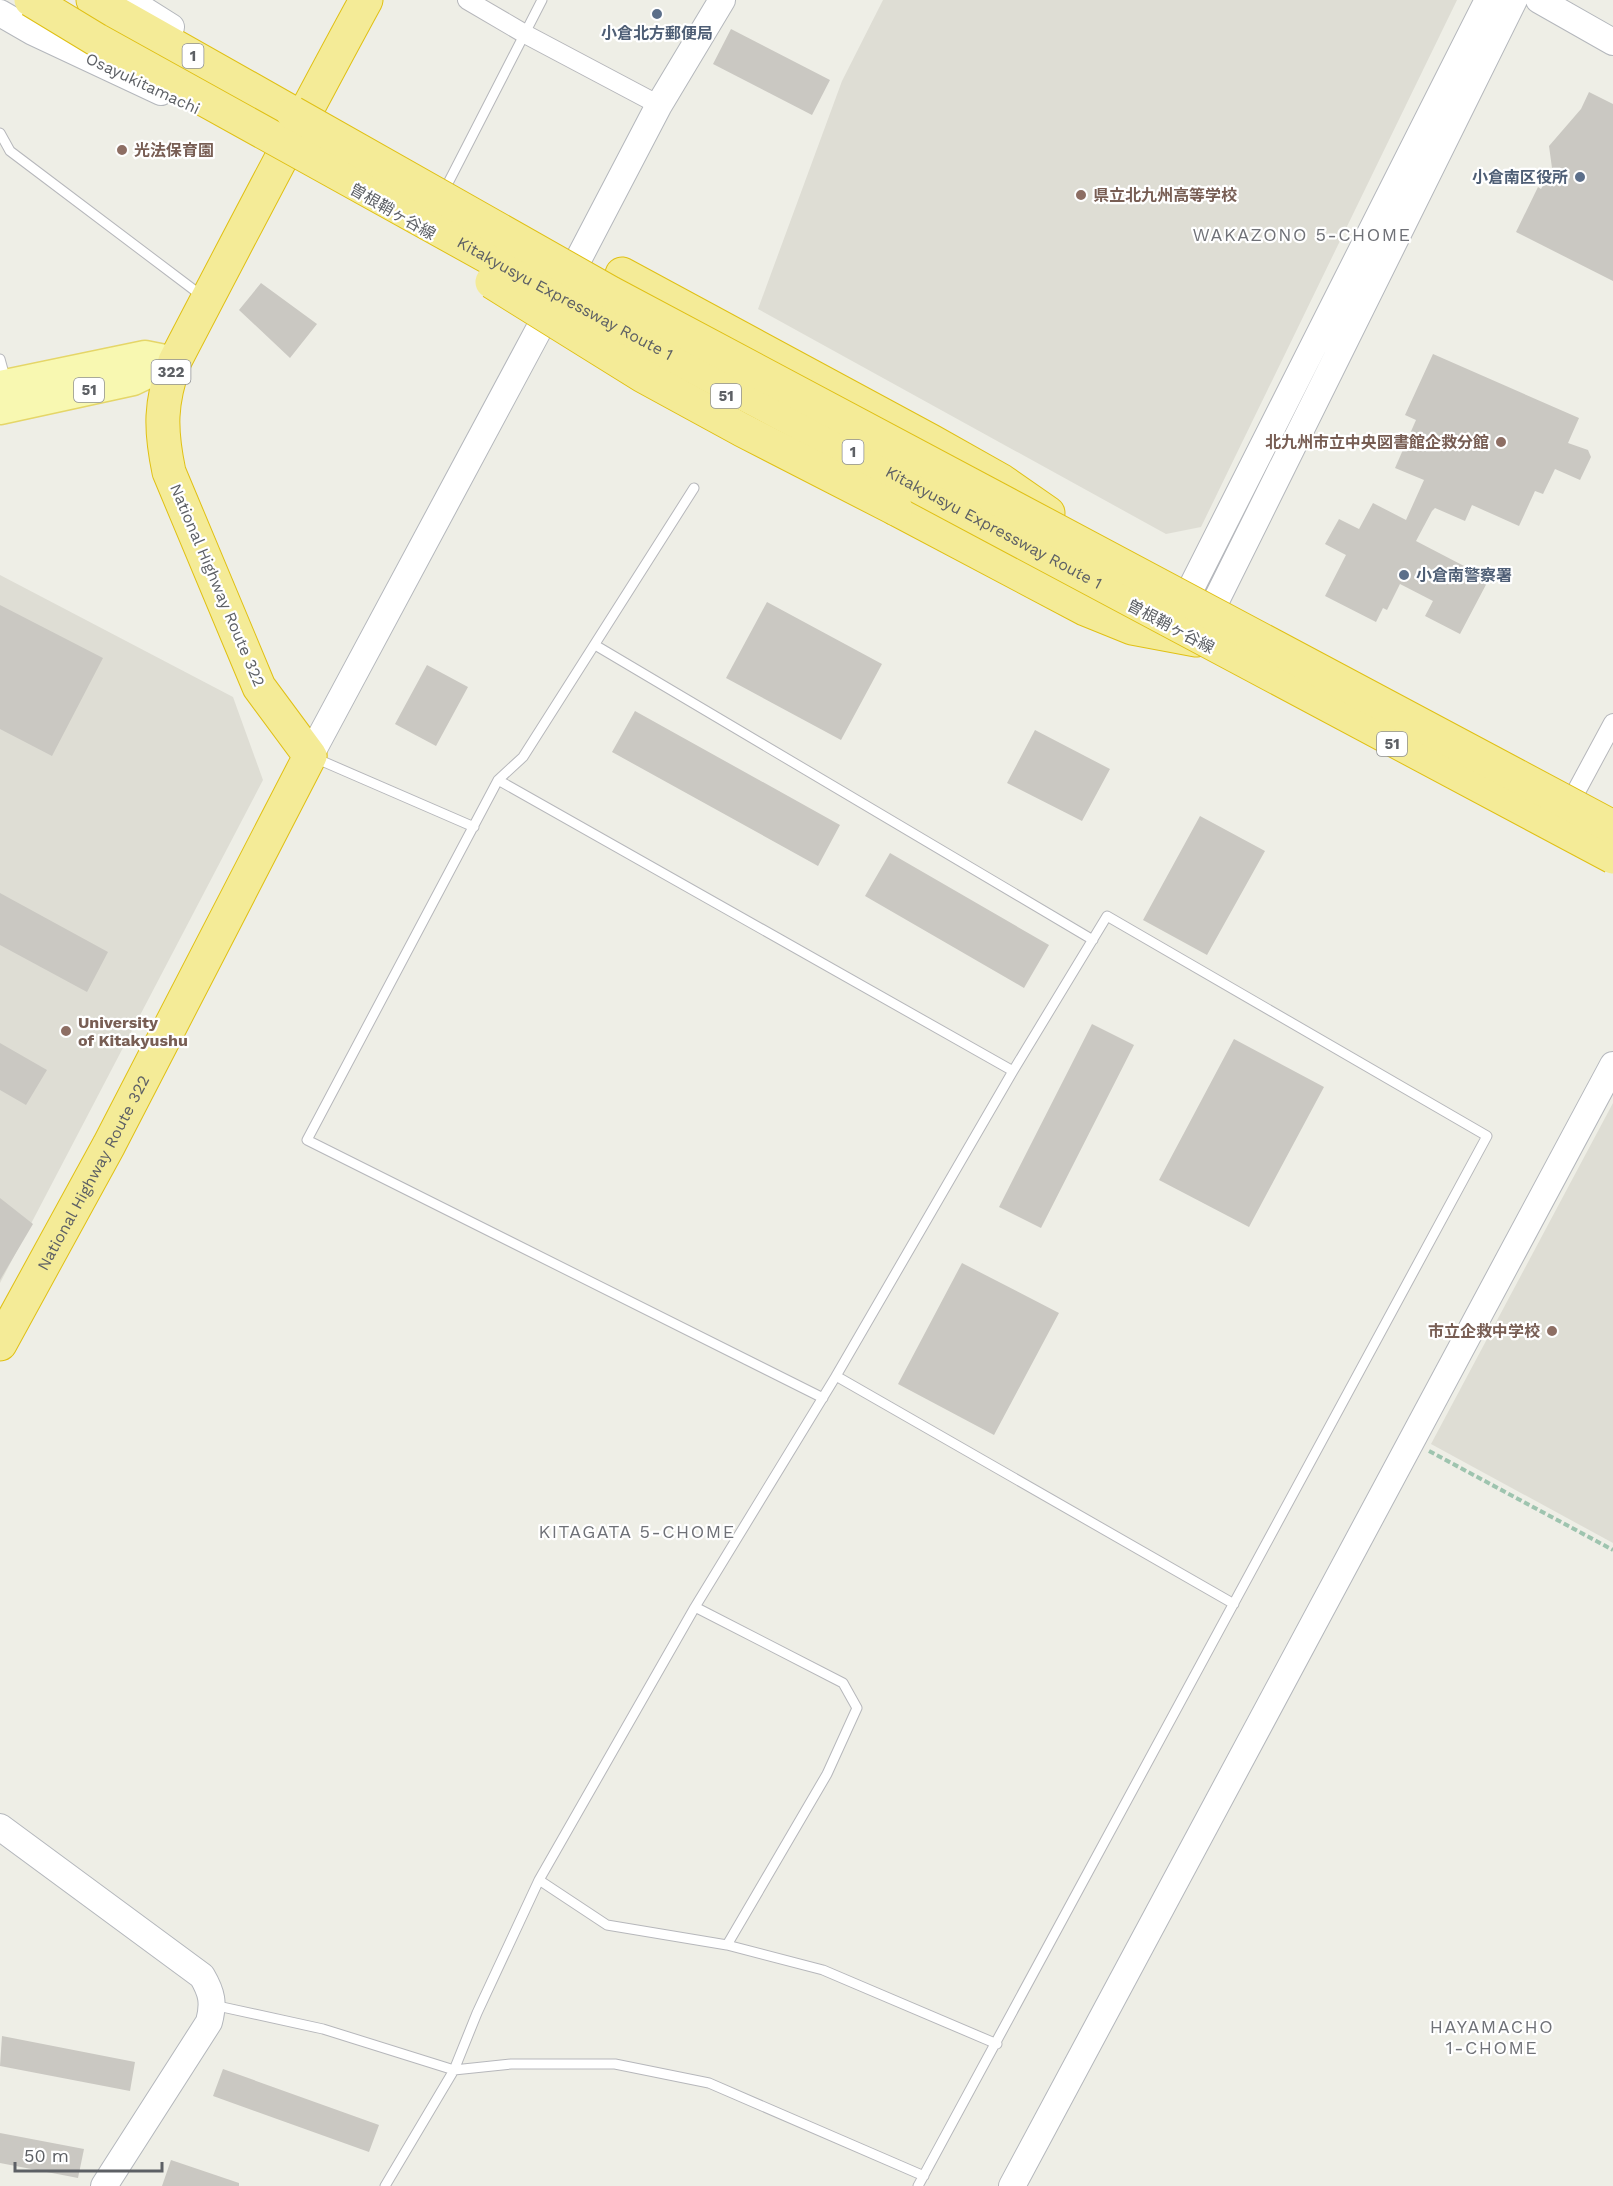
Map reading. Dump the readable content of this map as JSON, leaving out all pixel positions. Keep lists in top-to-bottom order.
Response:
{
  "streets": {
    "highway": [
      "1",
      "Kitakyusyu Expressway Route 1",
      "322",
      "National Highway Route 322"
    ],
    "main road": ["曽根鞘ヶ谷線", "51"],
    "street": ["Osayukitamachi"]
  },
  "crossings": [
    ["Osayukitamachi", "曽根鞘ヶ谷線"],
    ["Osayukitamachi", "National Highway Route 322"],
    ["曽根鞘ヶ谷線", "Kitakyusyu Expressway Route 1"],
    ["曽根鞘ヶ谷線", "National Highway Route 322"],
    ["Kitakyusyu Expressway Route 1", "51"],
    ["Kitakyusyu Expressway Route 1", "National Highway Route 322"],
    ["51", "National Highway Route 322"]
  ],
  "districts": ["WAKAZONO 5-CHOME", "KITAGATA 5-CHOME", "HAYAMACHO 1-CHOME"],
  "places": [
    "小倉北方郵便局",
    "光法保育園",
    "小倉南区役所",
    "県立北九州高等学校",
    "北九州市立中央図書館企救分館",
    "小倉南警察署",
    "University of Kitakyushu",
    "市立企救中学校"
  ],
  "scale_bar": "50 m"
}
